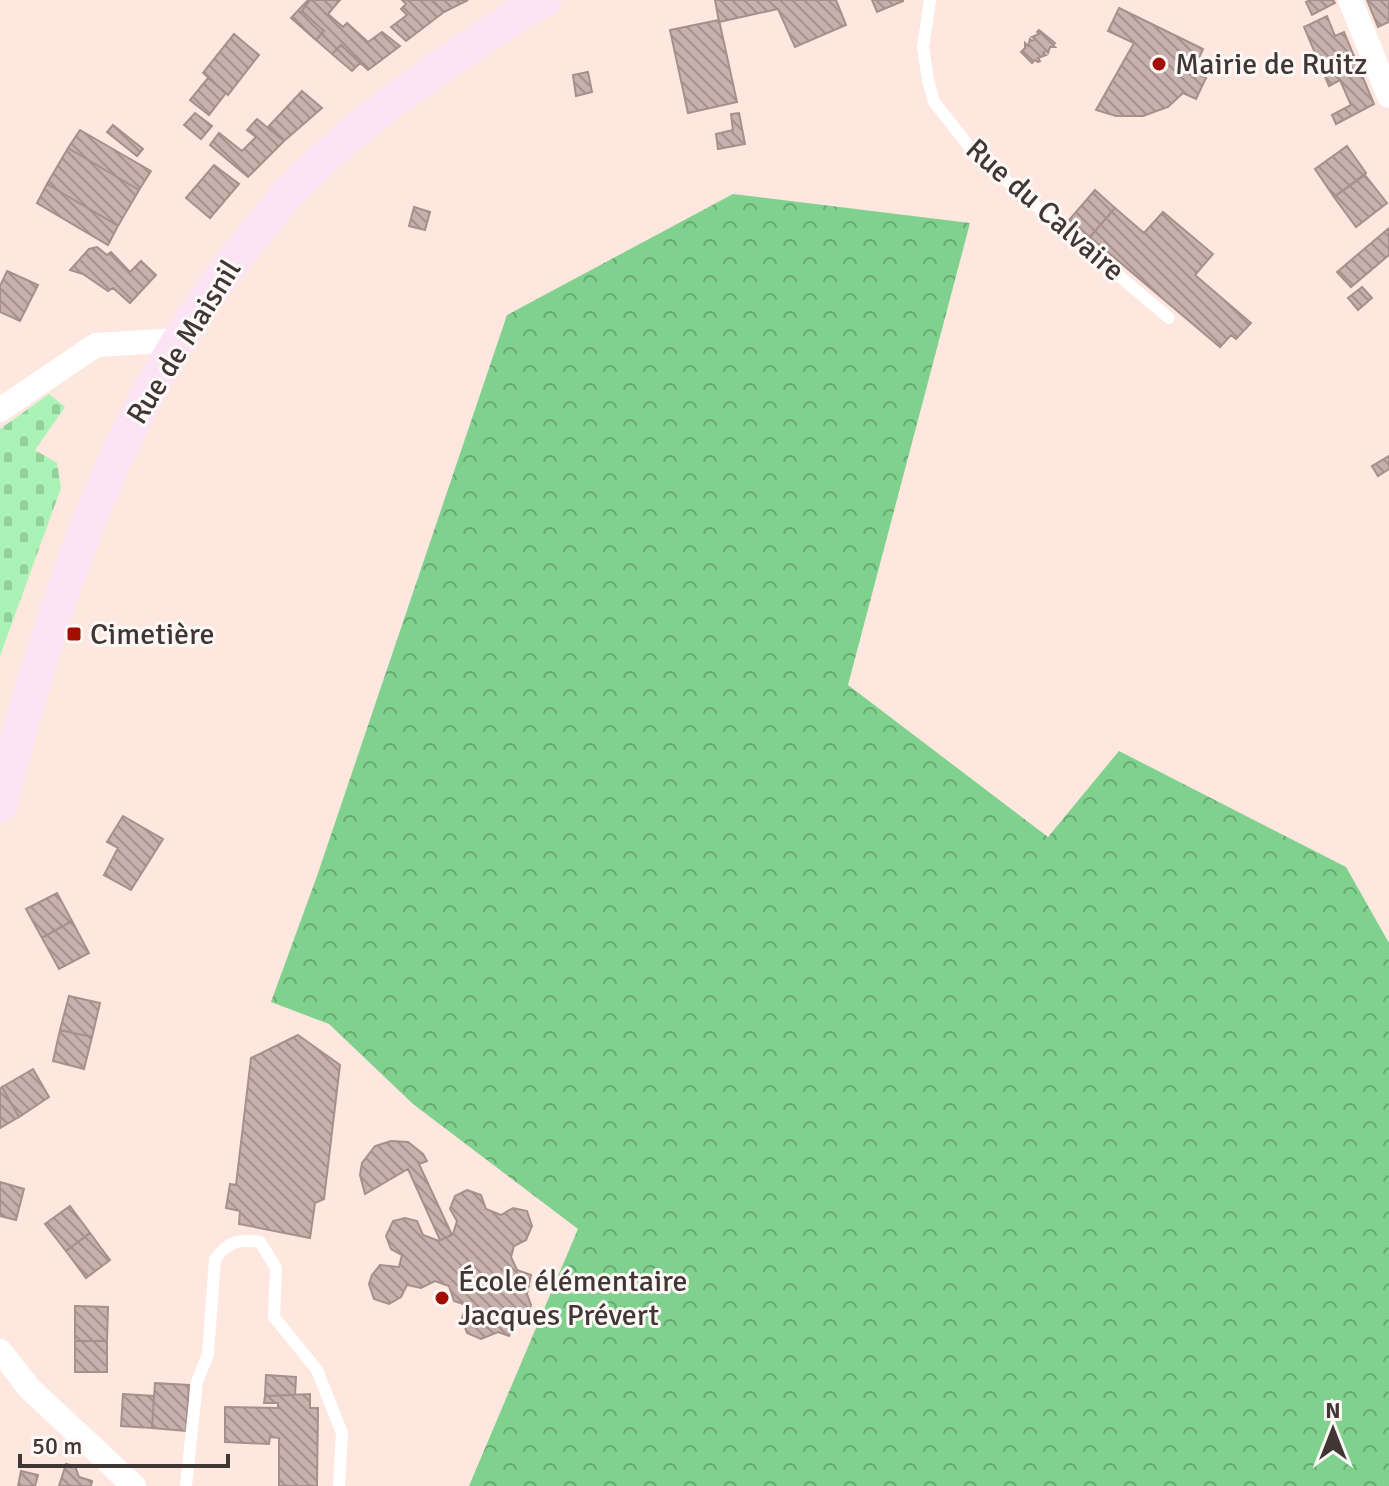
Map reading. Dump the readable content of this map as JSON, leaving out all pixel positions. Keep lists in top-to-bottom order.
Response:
{
  "streets": {
    "street": ["Rue de Maisnil"],
    "lane": ["Rue du Calvaire"]
  },
  "places": {
    "other": ["Mairie de Ruitz", "École élémentaire Jacques Prévert"],
    "transit": ["Cimetière"]
  },
  "scale_bar": "50 m",
  "north": "top"
}
